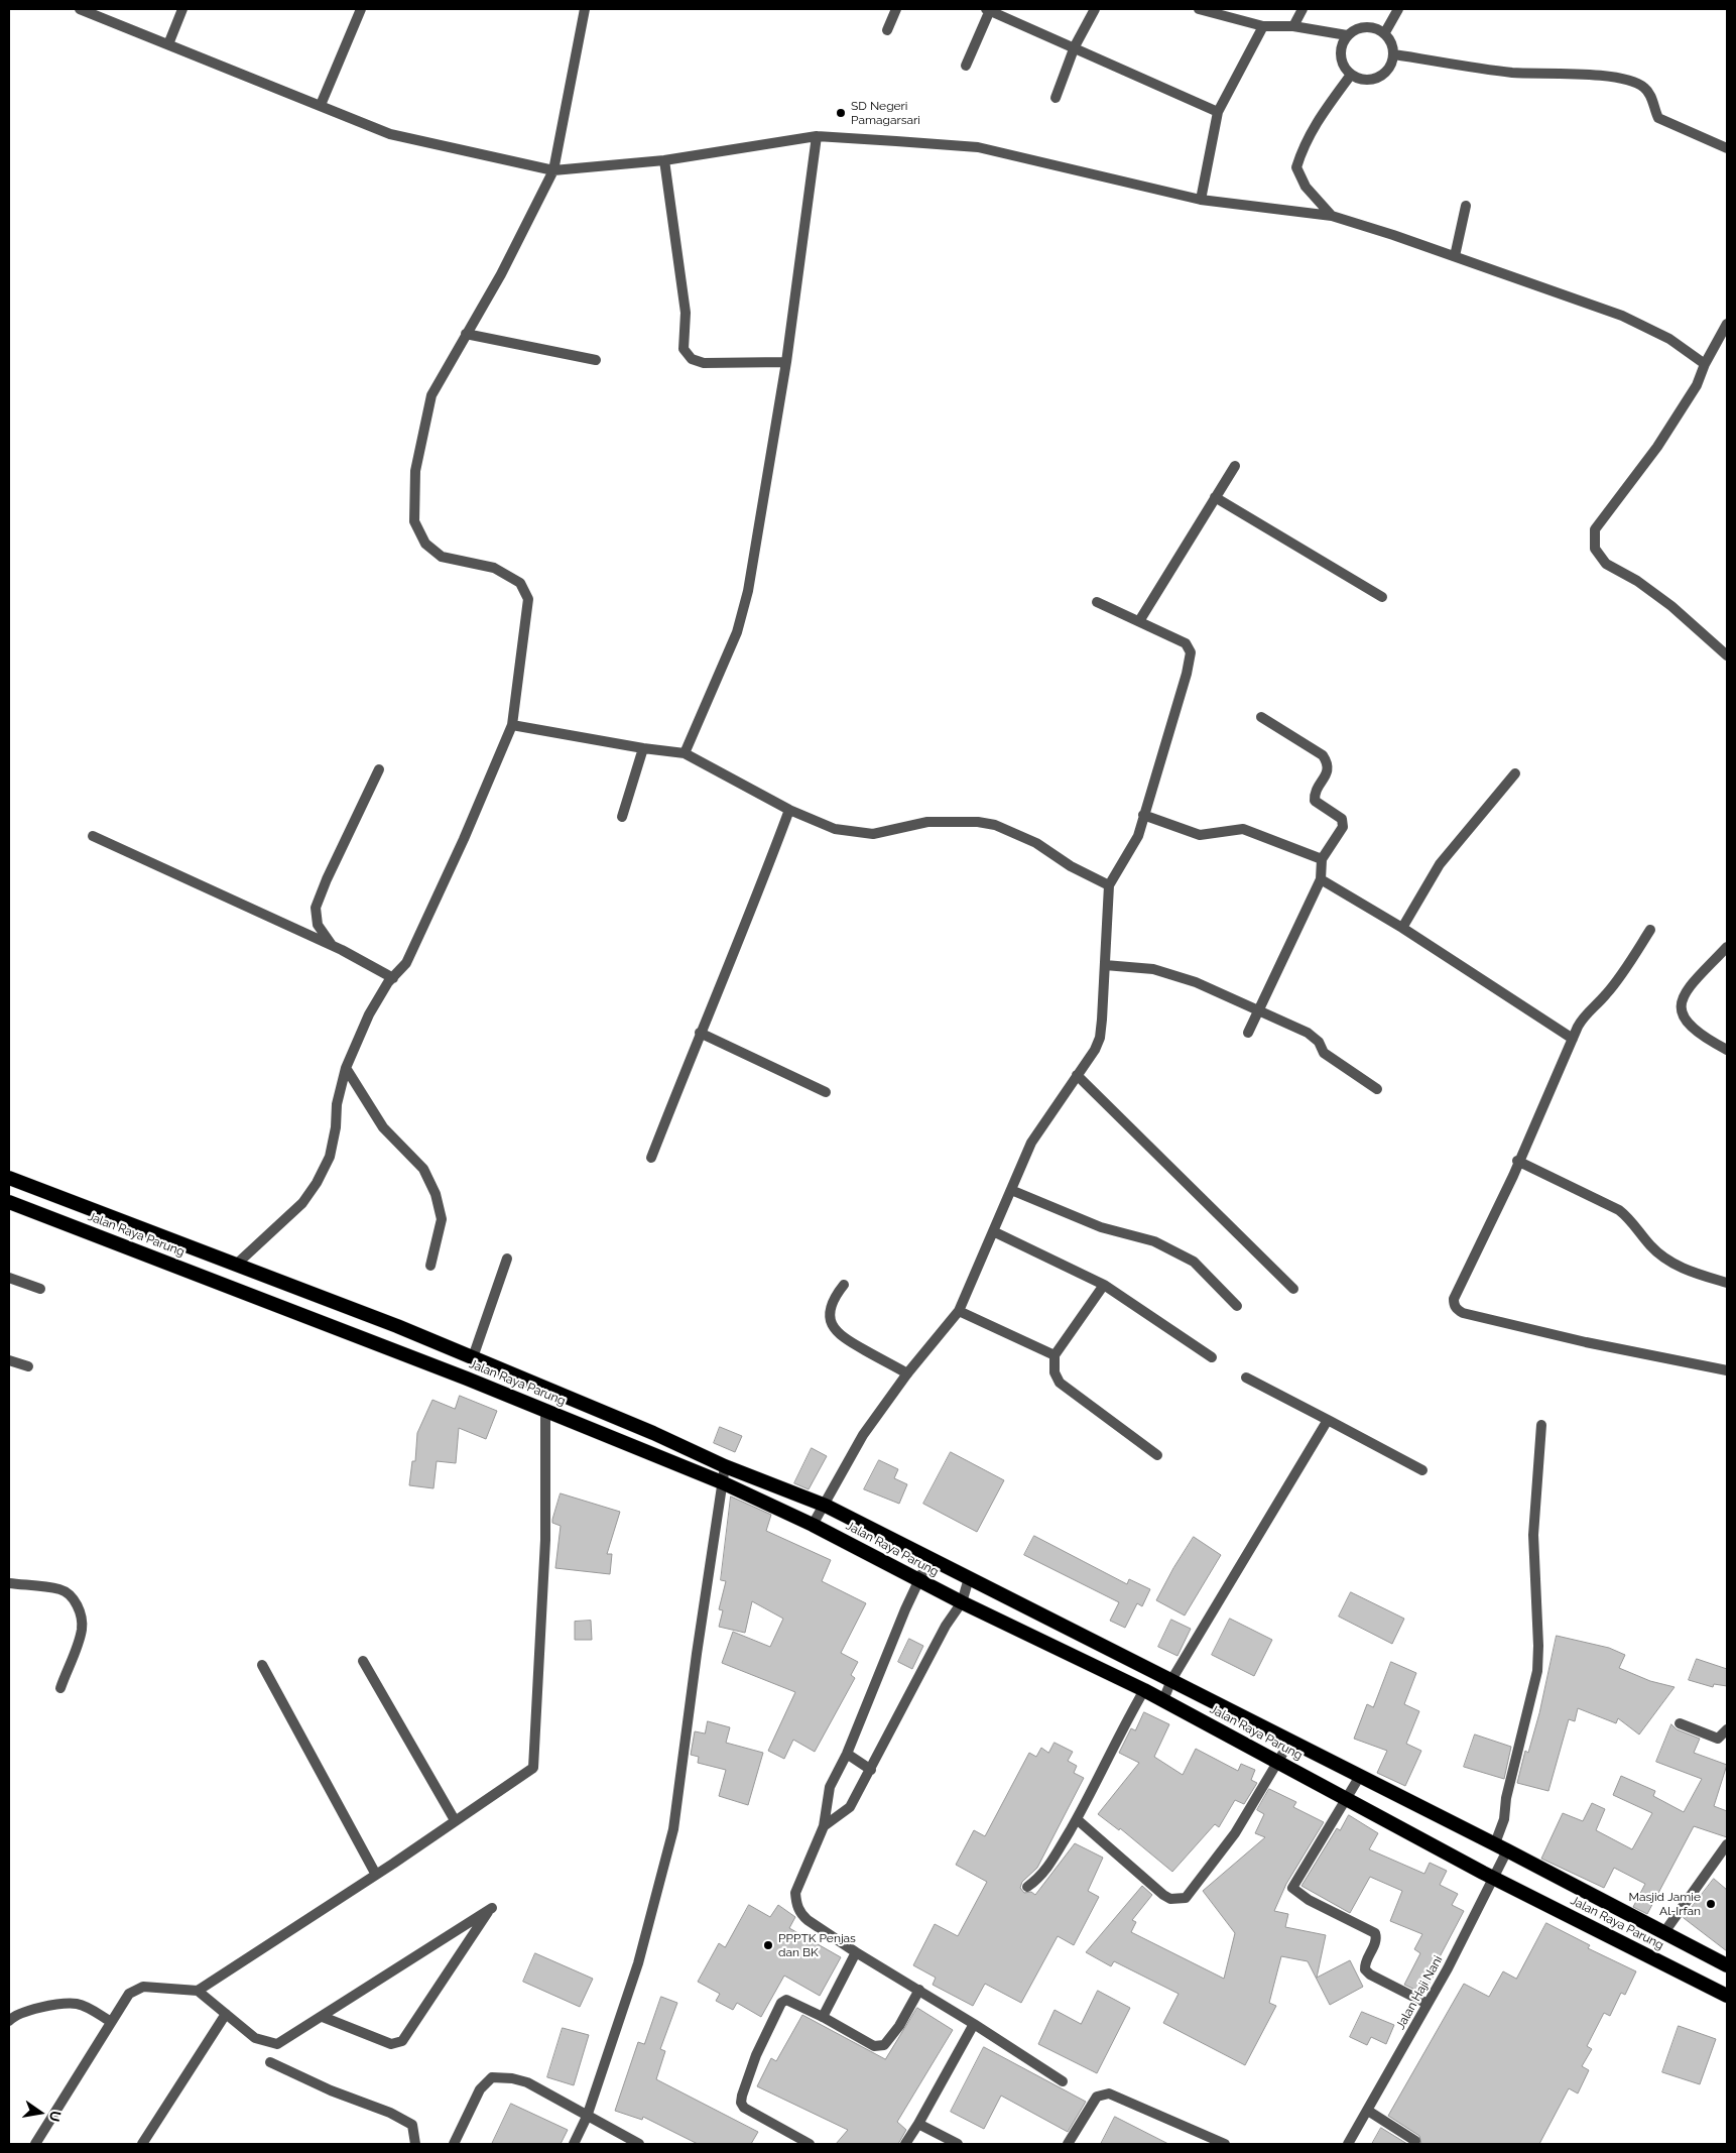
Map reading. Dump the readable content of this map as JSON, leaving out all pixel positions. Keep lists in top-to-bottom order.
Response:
{
  "streets": {
    "highway": ["Jalan Raya Parung"],
    "street": ["Jalan Haji Nani"]
  },
  "crossings": [
    ["Jalan Raya Parung", "Jalan Haji Nani"]
  ],
  "places": ["SD Negeri Pamagarsari", "Masjid Jamie Al-Irfan", "PPPTK Penjas dan BK"],
  "north": "right"
}
